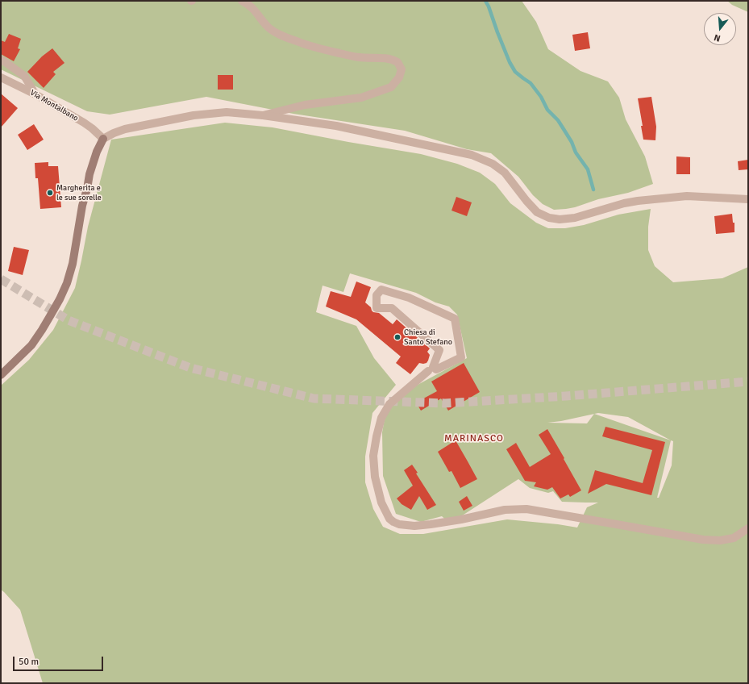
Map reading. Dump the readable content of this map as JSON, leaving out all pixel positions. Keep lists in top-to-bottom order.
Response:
{
  "streets": {
    "street": ["Via Montalbano"]
  },
  "districts": ["MARINASCO"],
  "places": ["Margherita e le sue sorelle", "Chiesa di Santo Stefano"],
  "scale_bar": "50 m",
  "north": "bottom"
}
